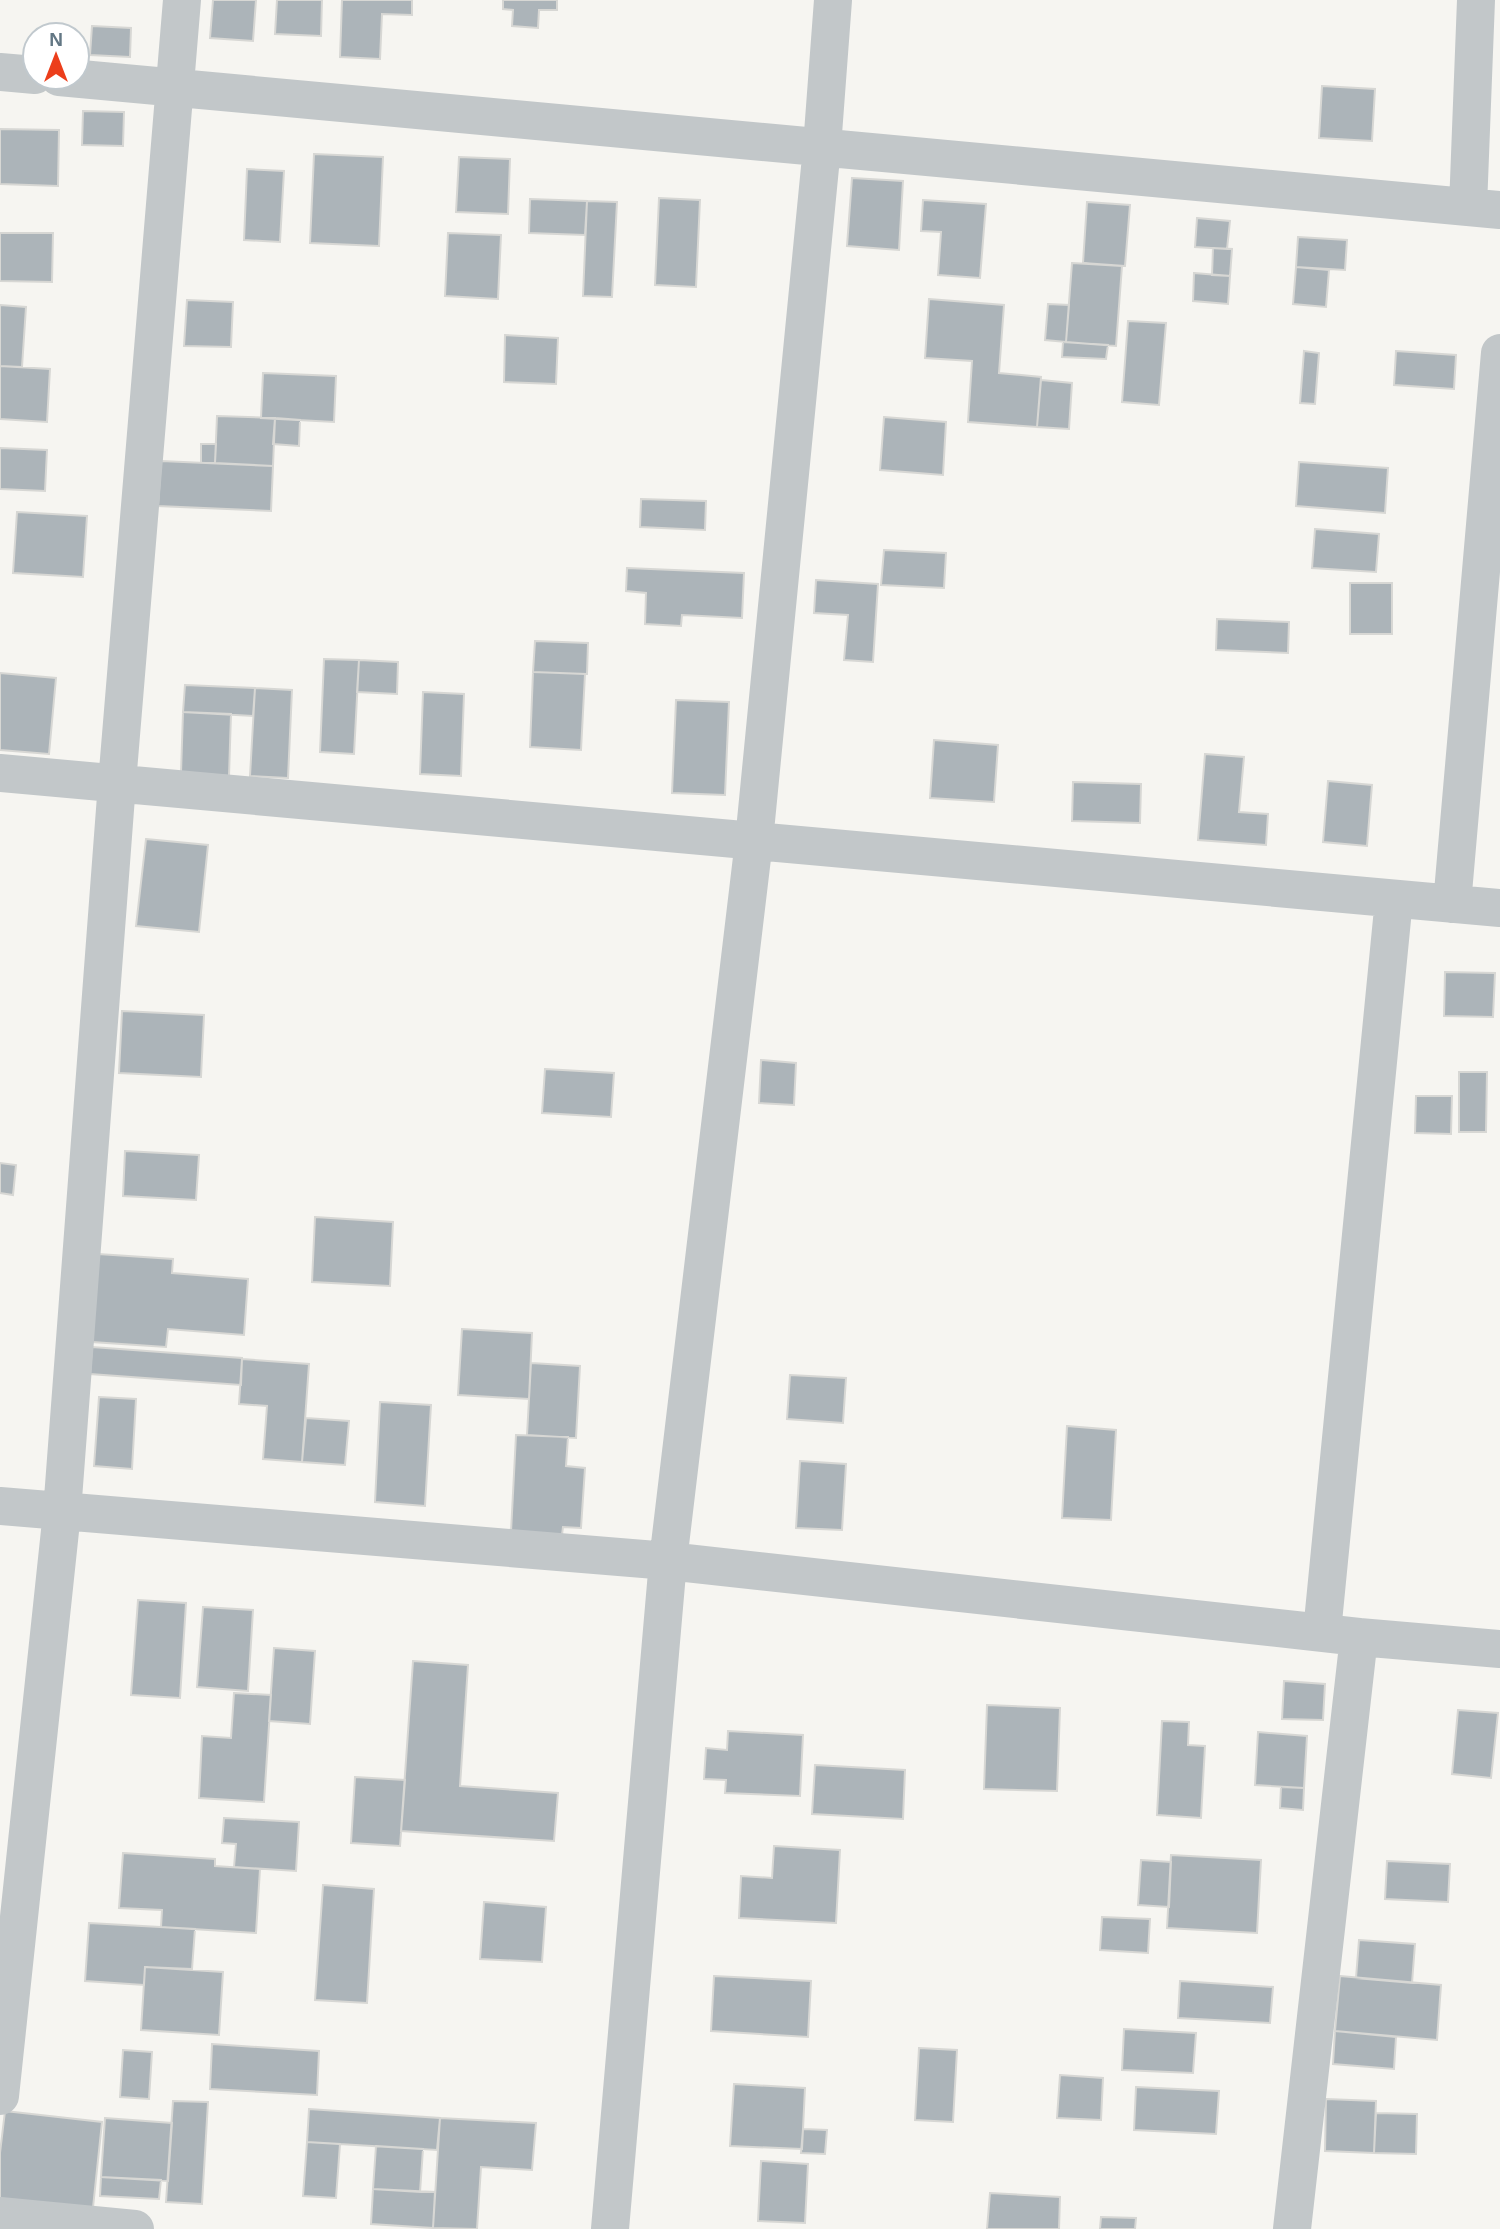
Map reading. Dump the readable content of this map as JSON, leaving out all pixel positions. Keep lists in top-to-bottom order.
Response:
{
  "north": "top"
}
